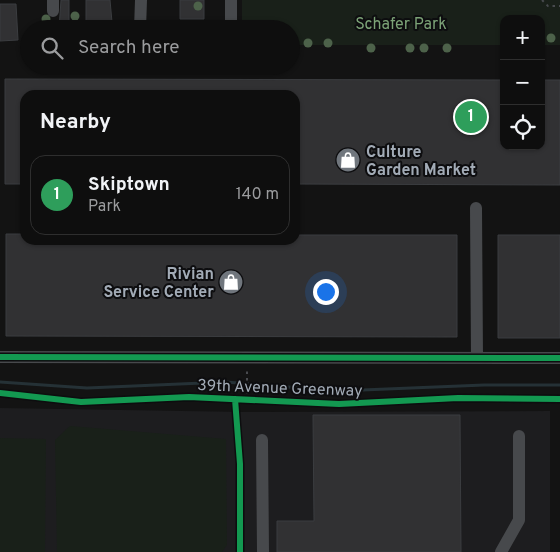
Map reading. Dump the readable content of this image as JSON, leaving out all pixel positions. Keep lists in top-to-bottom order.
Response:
{
  "streets": {
    "cycle path": ["39th Avenue Greenway"]
  },
  "parks": ["Schafer Park"],
  "places": {
    "shop": ["Culture Garden Market", "Rivian Service Center"]
  },
  "page": {
    "map_buttons": ["+", "−"],
    "search": "Search here",
    "heading": "Nearby",
    "pins": "1",
    "list": [
      {
        "mark": "1",
        "name": "Skiptown",
        "note": "Park",
        "value": "140 m"
      }
    ]
  }
}
